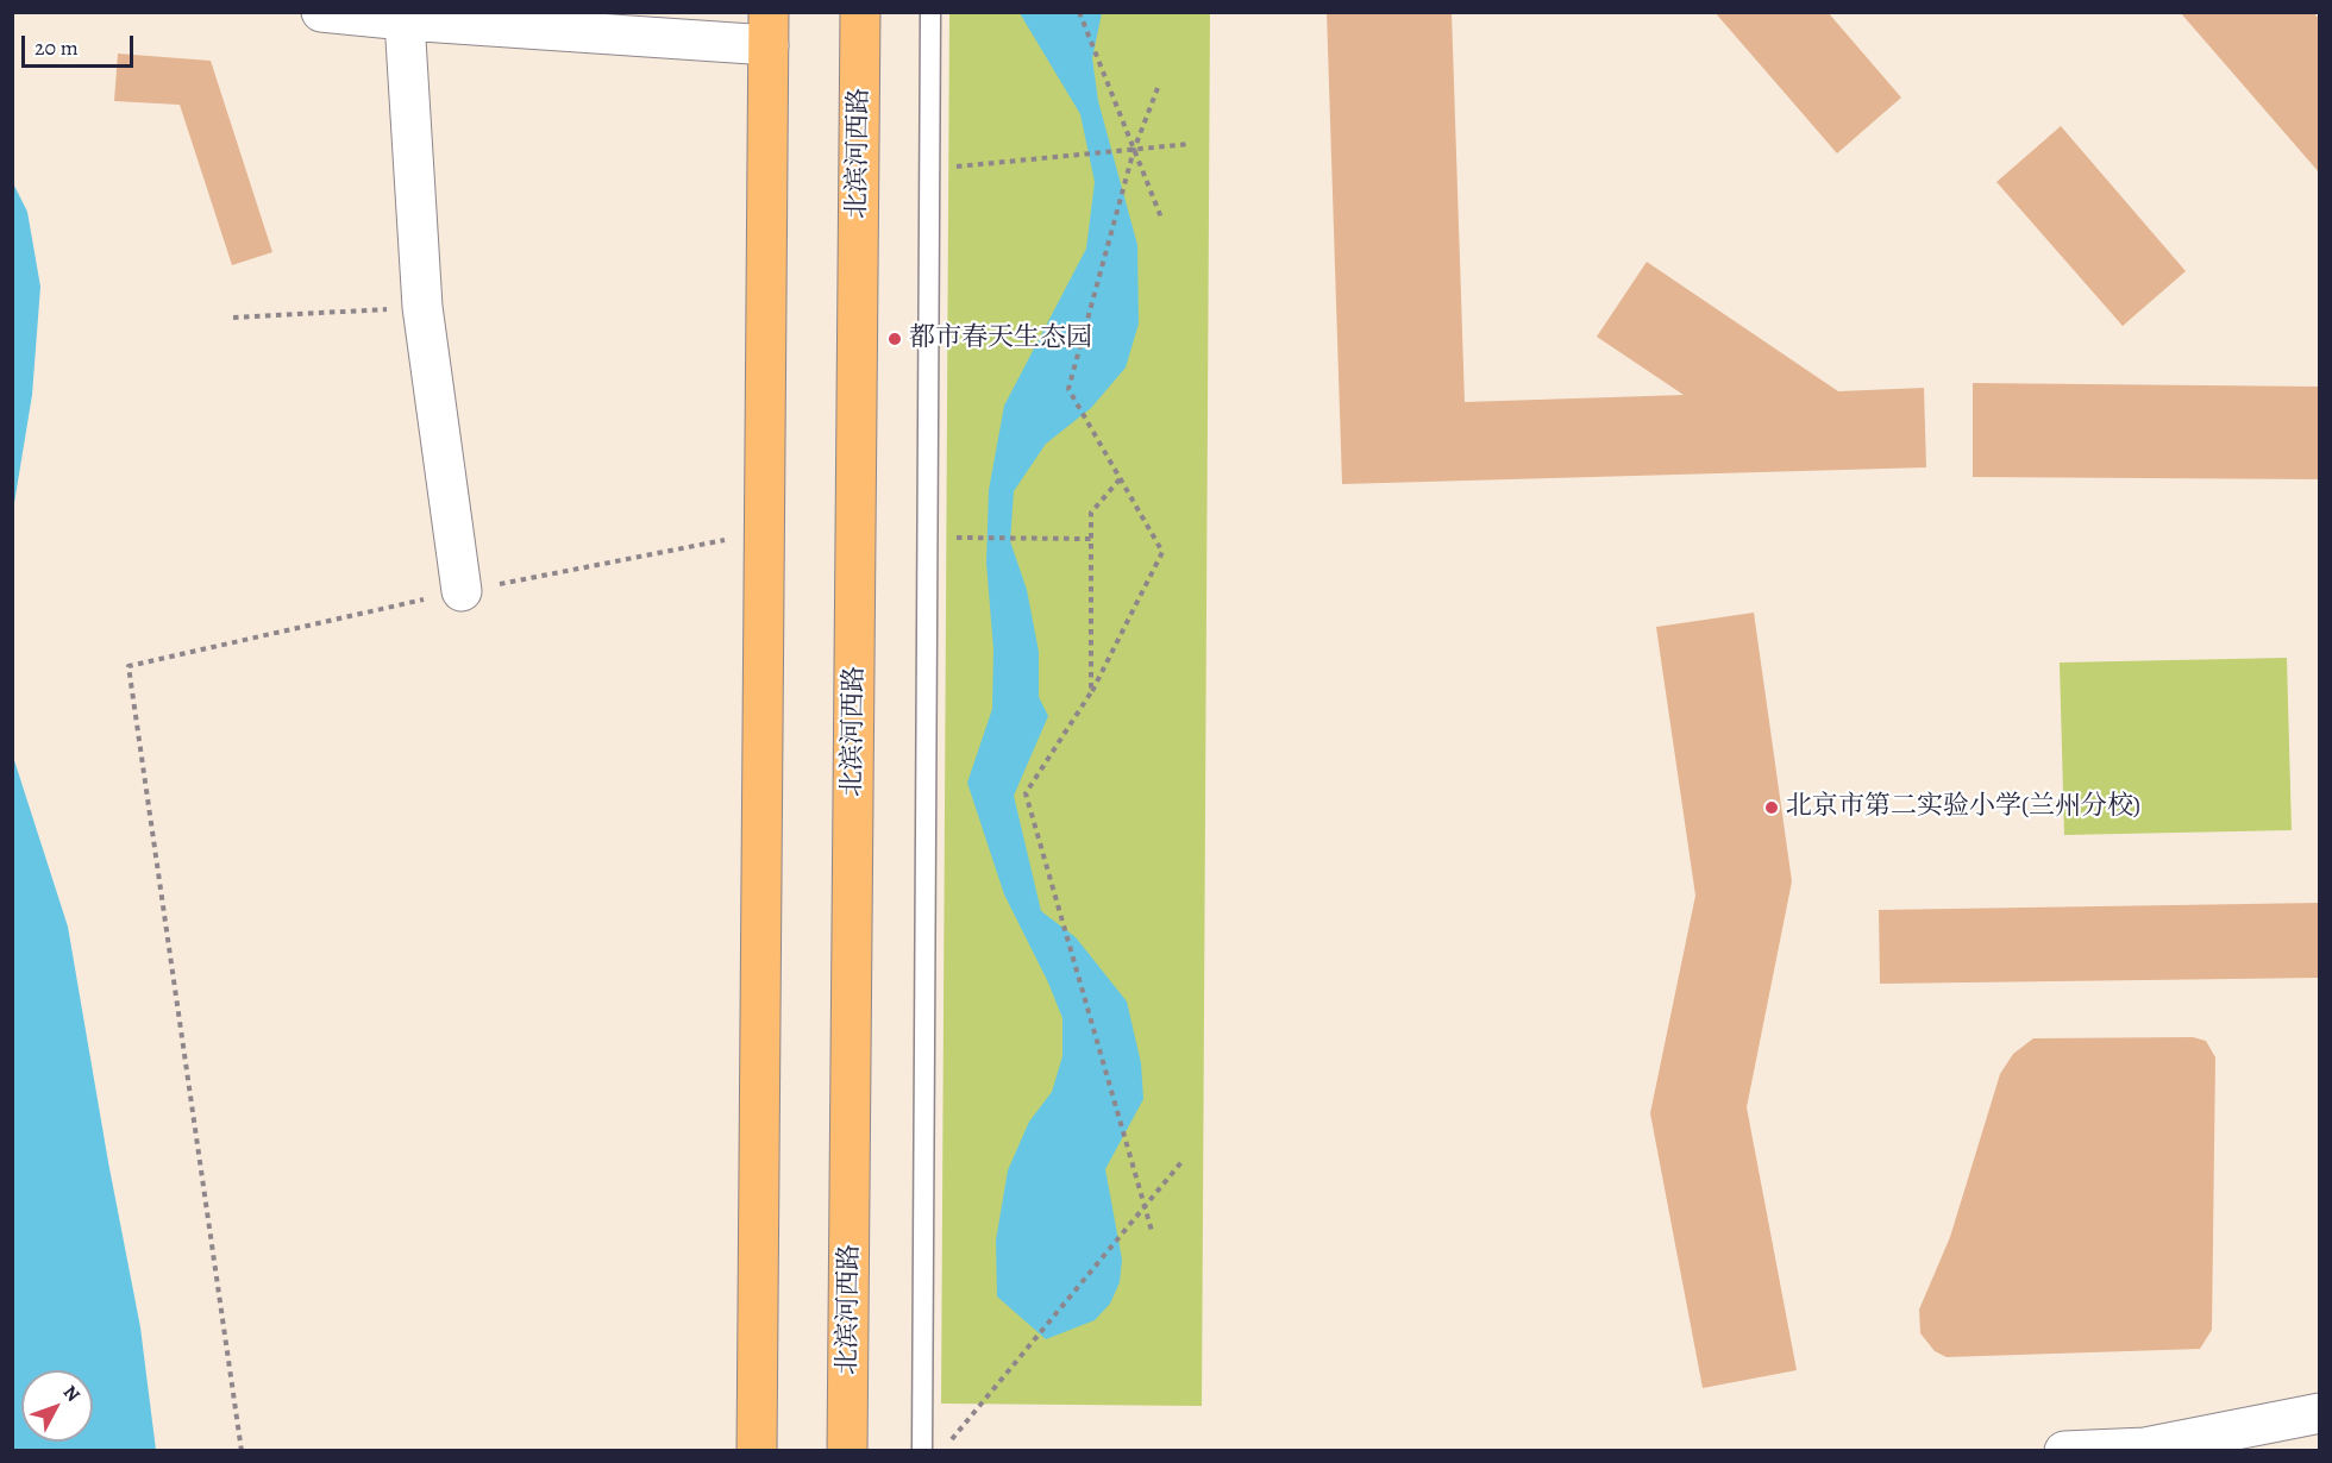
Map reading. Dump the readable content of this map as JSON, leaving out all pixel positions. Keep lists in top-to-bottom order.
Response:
{
  "streets": {
    "main road": ["北滨河西路"]
  },
  "places": ["都市春天生态园", "北京市第二实验小学(兰州分校)"],
  "scale_bar": "20 m",
  "north": "top right"
}
